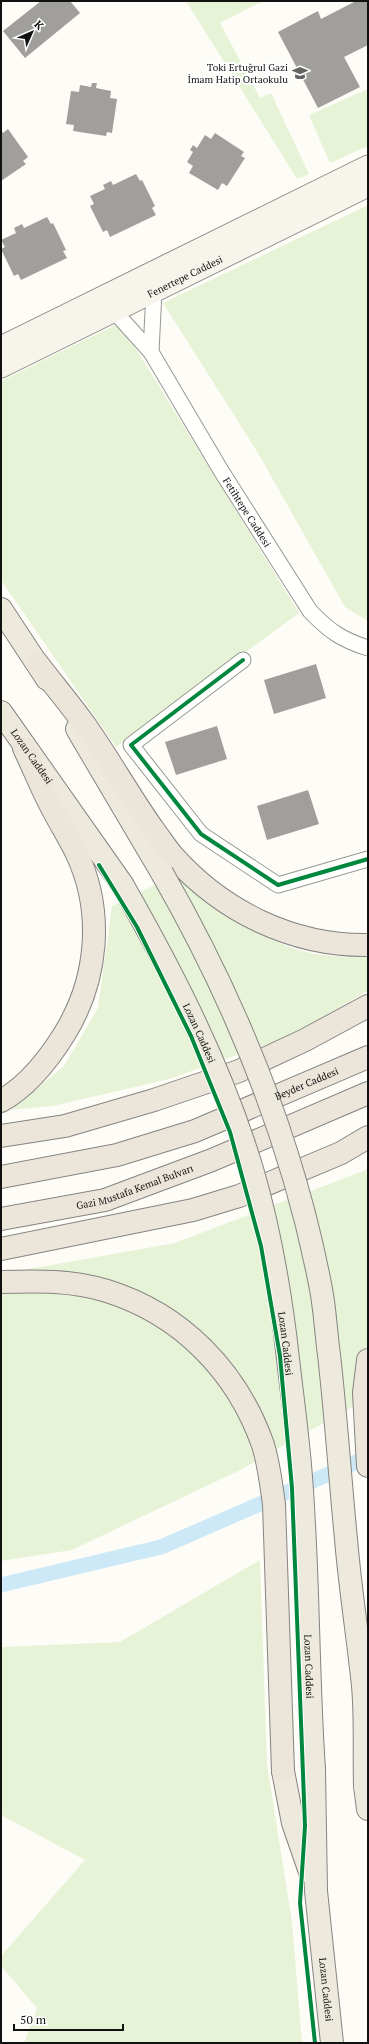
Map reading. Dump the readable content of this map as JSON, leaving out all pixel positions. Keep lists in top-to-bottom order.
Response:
{
  "streets": {
    "highway": ["Beyder Caddesi", "Gazi Mustafa Kemal Bulvarı"],
    "main road": ["Fenertepe Caddesi", "Lozan Caddesi"],
    "street": ["Fetihtepe Caddesi"]
  },
  "crossings": [
    ["Fenertepe Caddesi", "Fetihtepe Caddesi"]
  ],
  "places": {
    "school or university": ["Toki Ertuğrul Gazi İmam Hatip Ortaokulu"]
  },
  "scale_bar": "50 m",
  "north": "top right"
}
